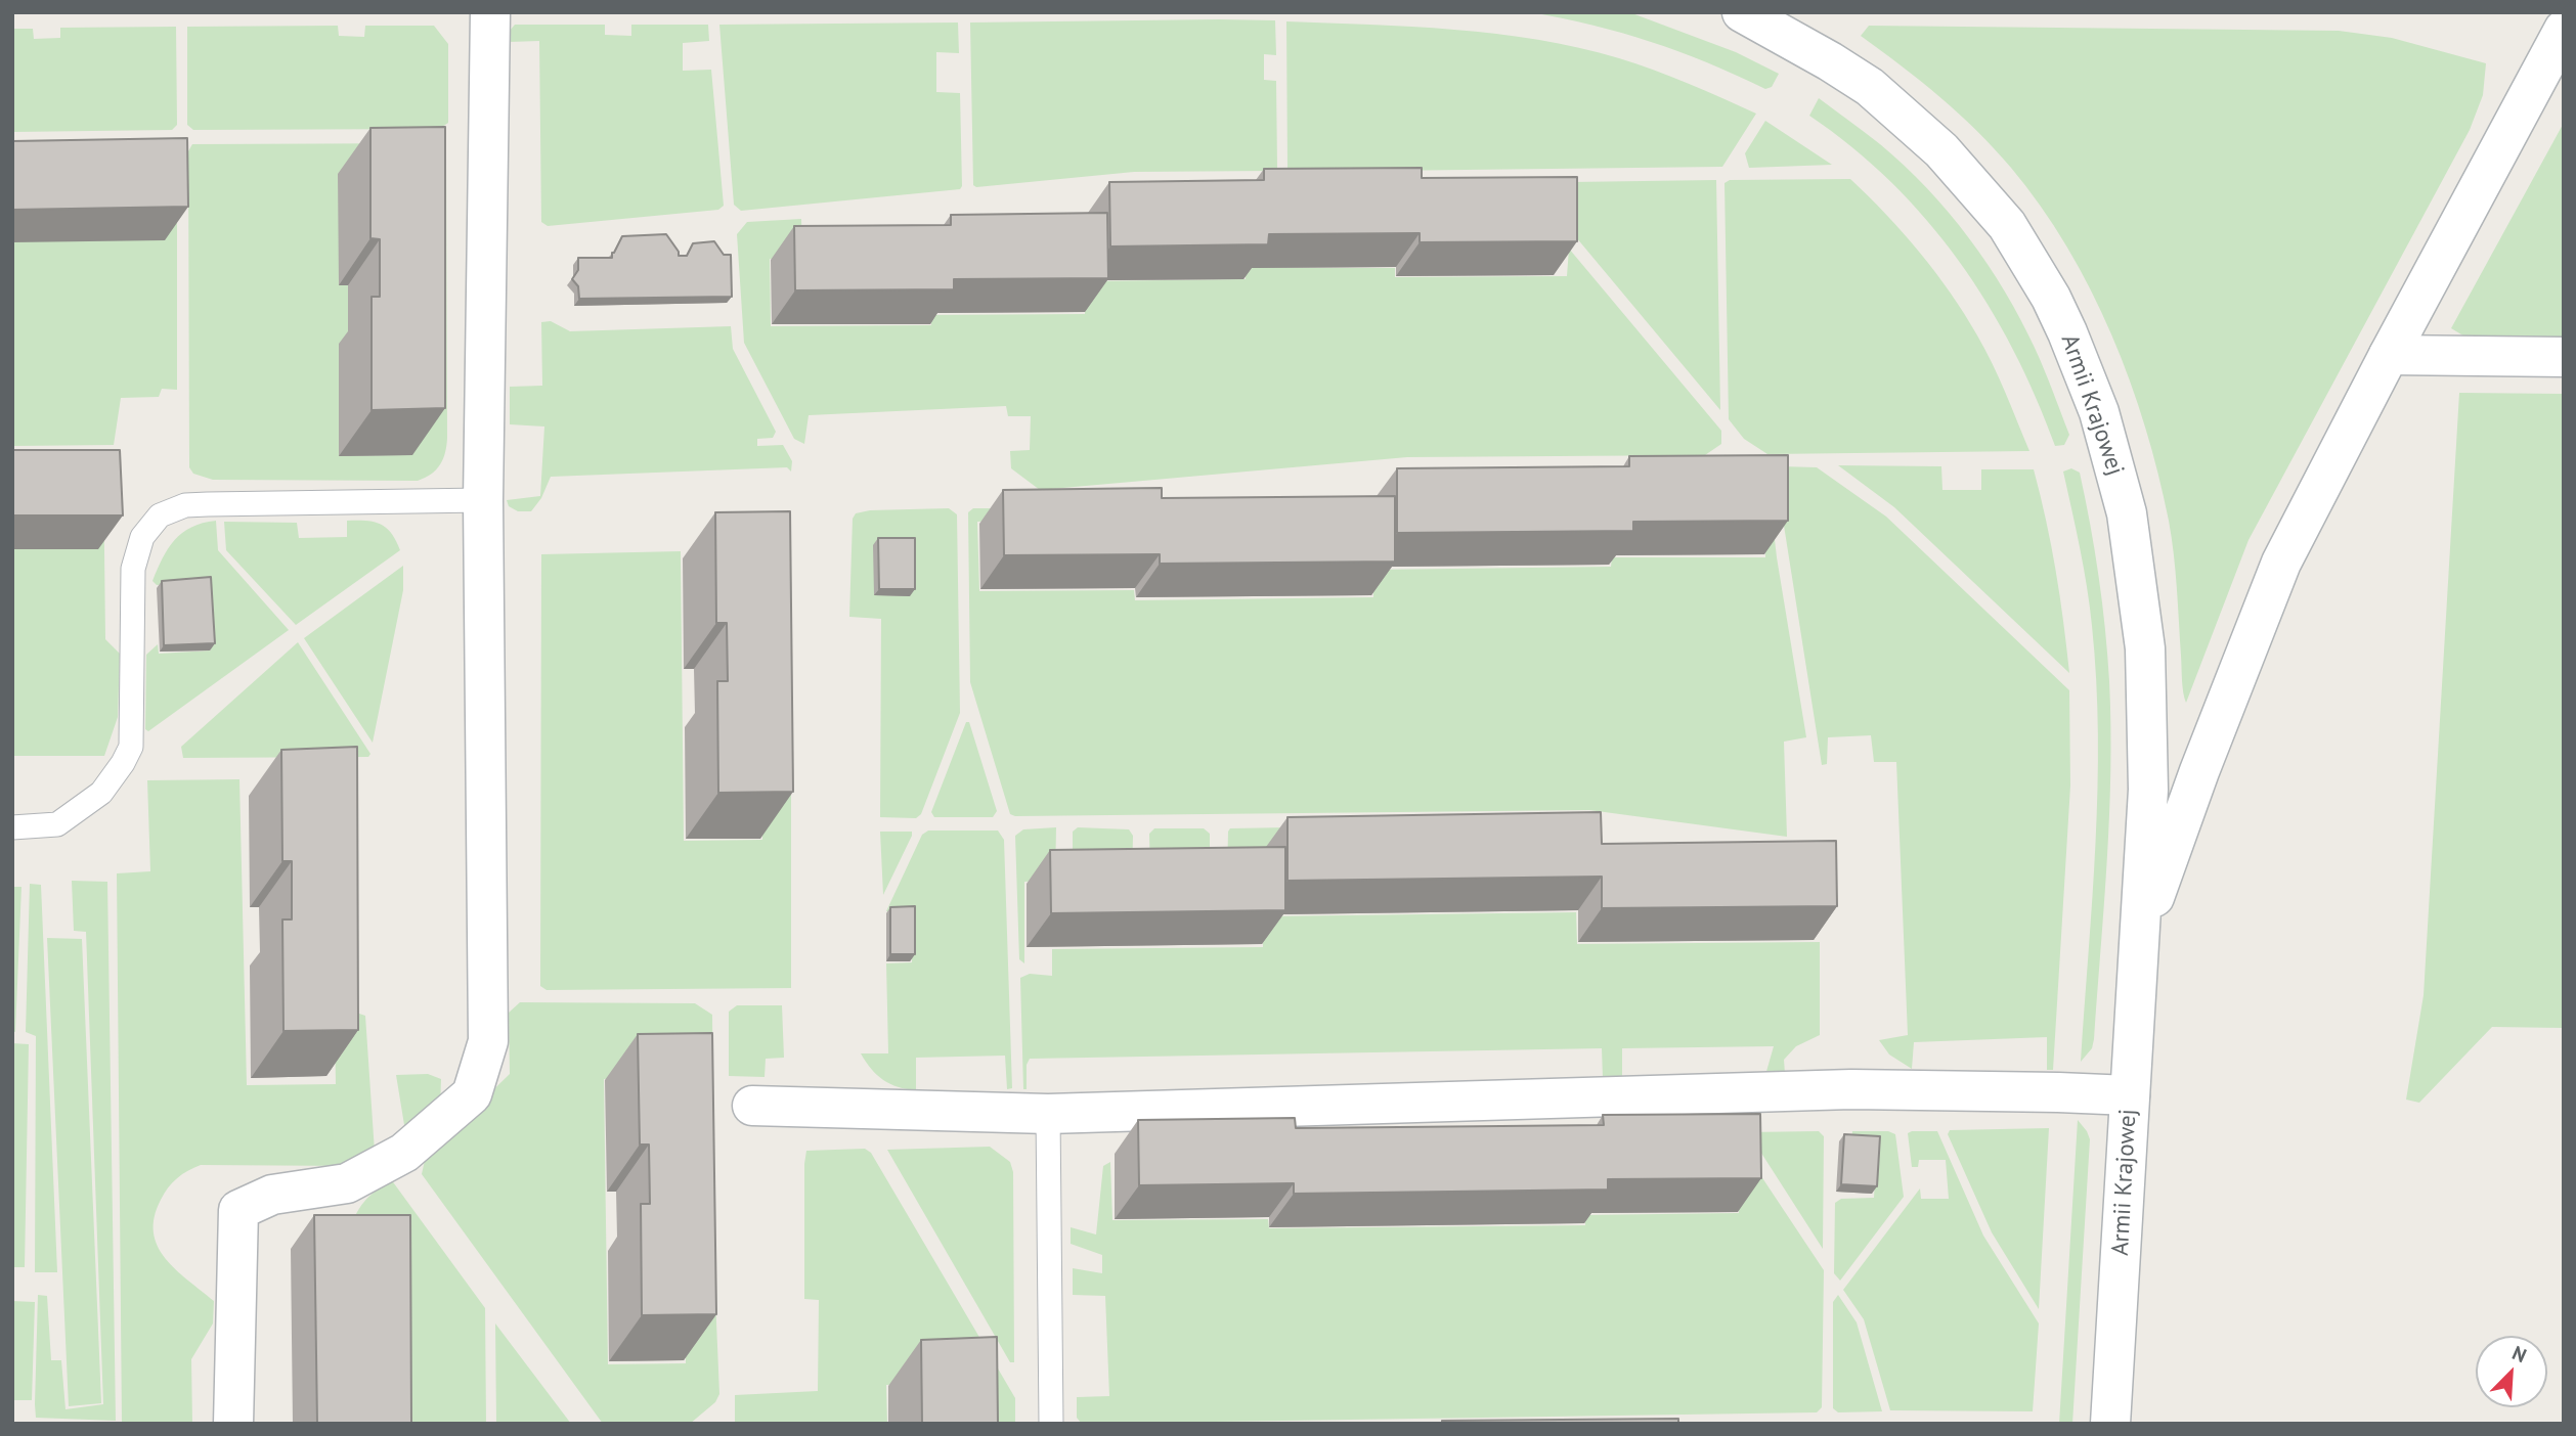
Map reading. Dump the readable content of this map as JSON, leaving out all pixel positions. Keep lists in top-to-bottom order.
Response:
{
  "streets": {
    "street": ["Armii Krajowej"]
  },
  "north": "top right"
}
